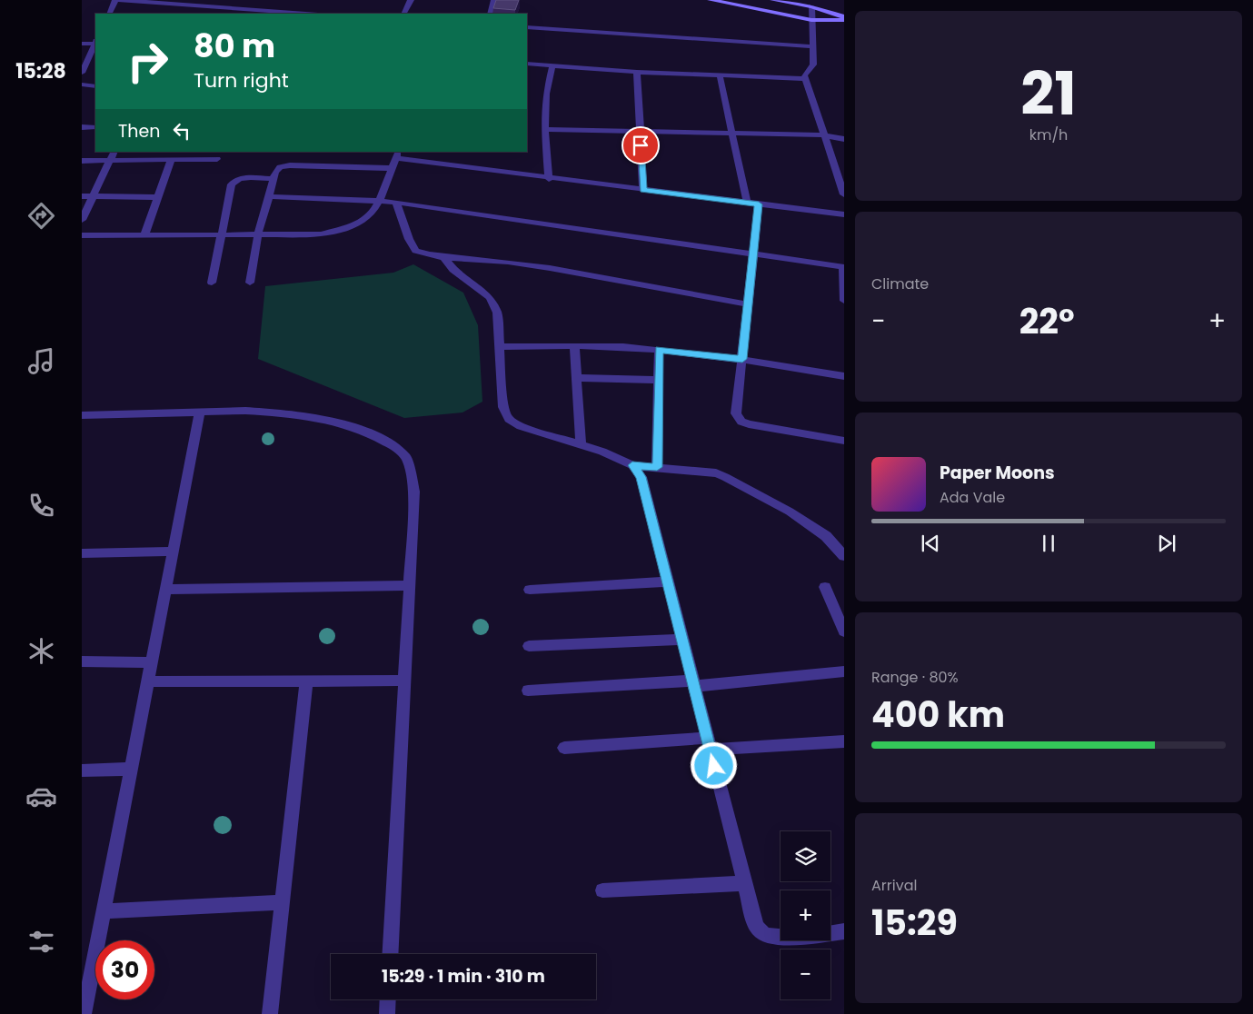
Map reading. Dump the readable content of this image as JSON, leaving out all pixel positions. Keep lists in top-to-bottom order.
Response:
{
  "page": {
    "tabs": "15:28",
    "tile": [
      ["21", "km/h"],
      "Climate",
      ["Range · 80%", "400 km"],
      ["Arrival", "15:29"]
    ],
    "turn": ["80 m", "Turn right"],
    "then": "Then",
    "heat": ["−", "22°", "+"],
    "song": ["Paper Moons", "Ada Vale"],
    "map_buttons": ["+", "−"],
    "limit": "30",
    "trip": "15:29 · 1 min · 310 m"
  }
}
